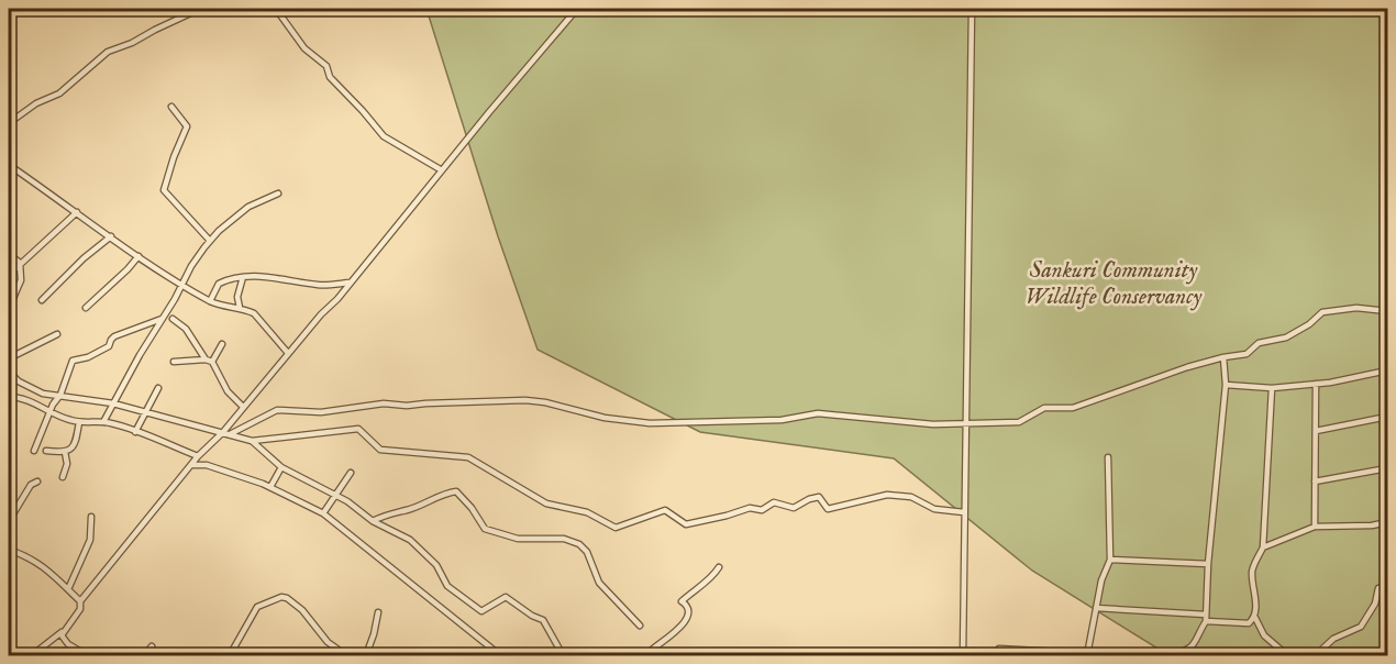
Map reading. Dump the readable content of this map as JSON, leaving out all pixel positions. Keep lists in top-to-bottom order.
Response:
{
  "parks": ["Sankuri Community Wildlife Conservancy"]
}
